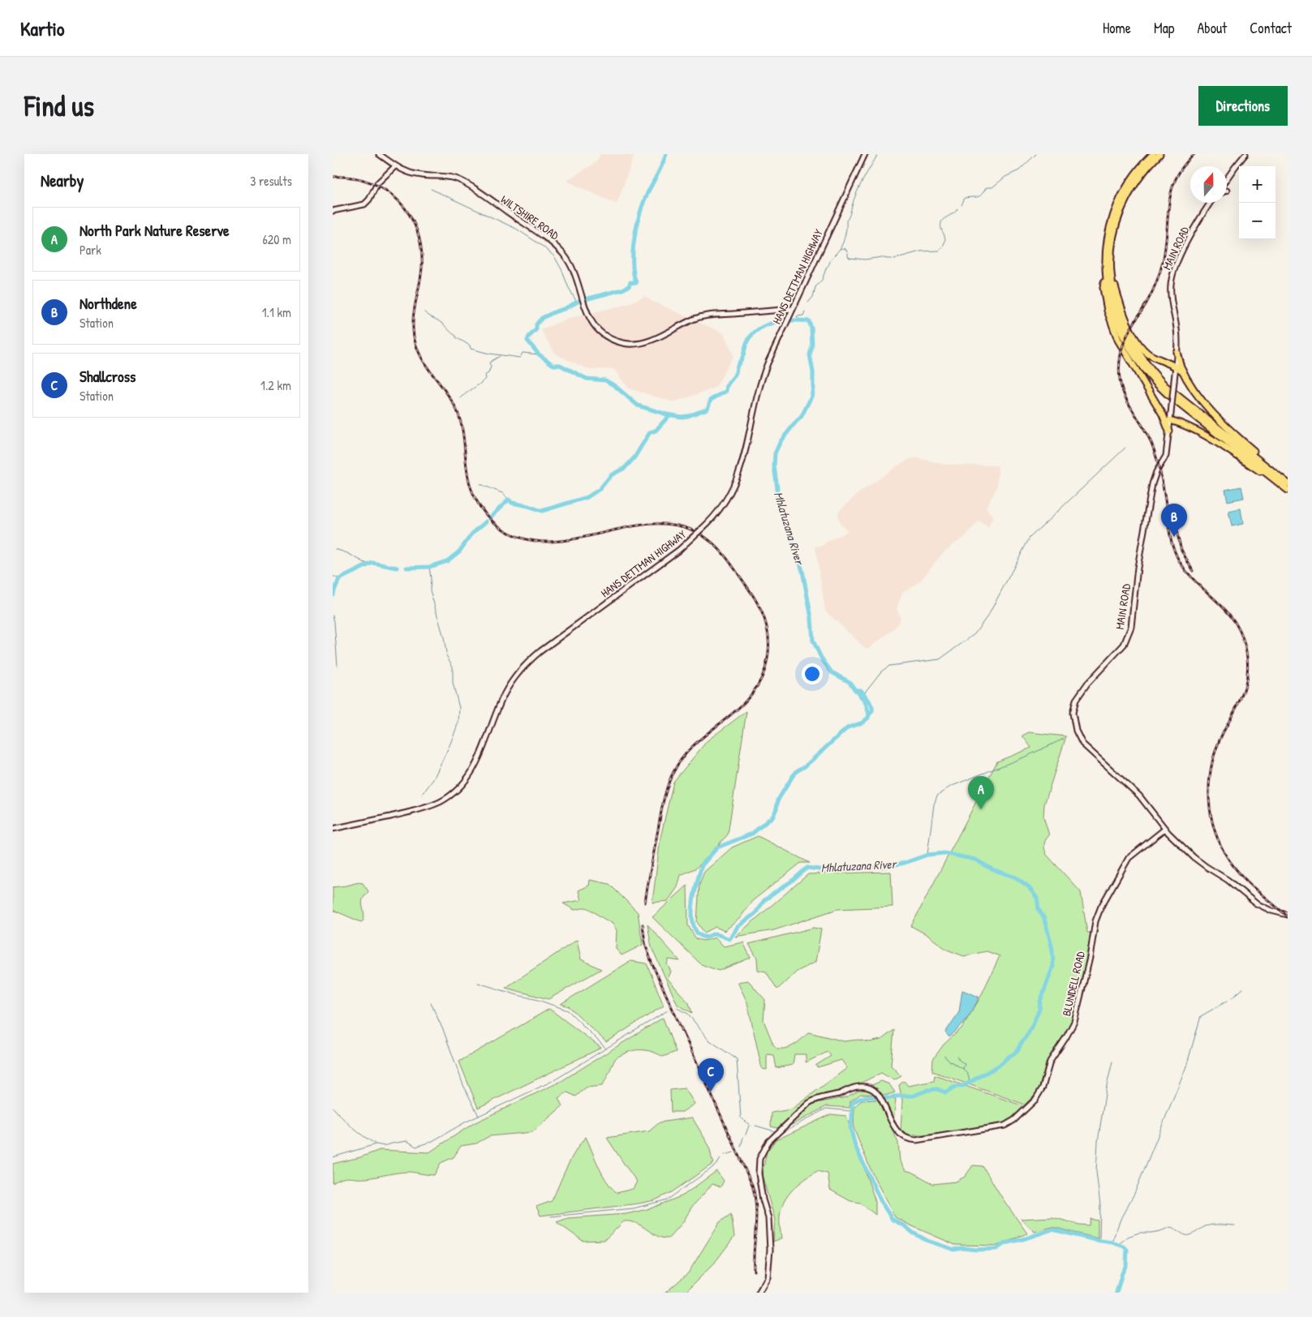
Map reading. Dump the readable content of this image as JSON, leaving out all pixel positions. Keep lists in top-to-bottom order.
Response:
{
  "streets": {
    "street": [
      "WILTSHIRE ROAD",
      "MAIN ROAD",
      "HANS DETTMAN HIGHWAY",
      "BLUNDELL ROAD"
    ]
  },
  "crossings": [
    ["WILTSHIRE ROAD", "HANS DETTMAN HIGHWAY"],
    ["MAIN ROAD", "BLUNDELL ROAD"]
  ],
  "water": ["Mhlatuzana River"],
  "north": "top",
  "page": {
    "header": "Kartio",
    "nav": [
      "Home",
      "Map",
      "About",
      "Contact"
    ],
    "buttons": "Directions",
    "title": "Find us",
    "heading": ["Nearby", "3 results"],
    "map_buttons": ["+", "−"],
    "list": [
      {
        "mark": "A",
        "name": "North Park Nature Reserve",
        "note": "Park",
        "value": "620 m"
      },
      {
        "mark": "B",
        "name": "Northdene",
        "note": "Station",
        "value": "1.1 km"
      },
      {
        "mark": "C",
        "name": "Shallcross",
        "note": "Station",
        "value": "1.2 km"
      }
    ],
    "pins": ["B", "A", "C"]
  }
}
